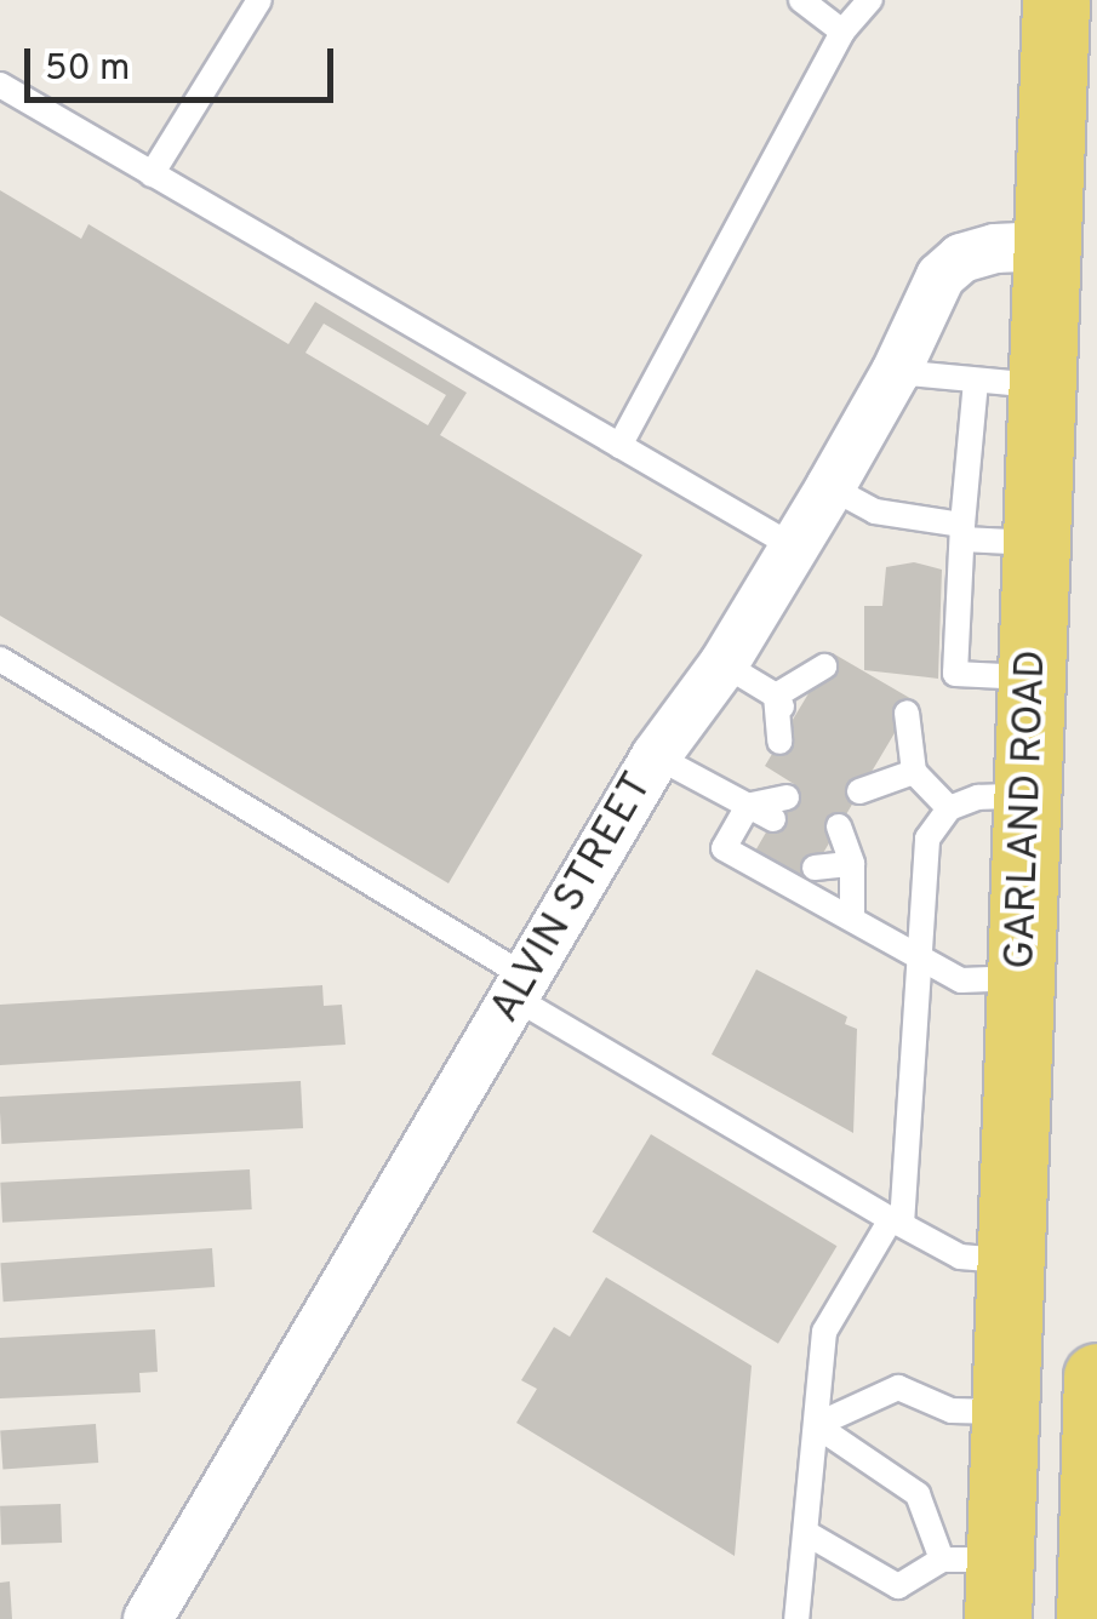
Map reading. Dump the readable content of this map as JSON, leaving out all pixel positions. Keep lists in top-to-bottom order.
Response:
{
  "streets": {
    "main road": ["GARLAND ROAD"],
    "street": ["ALVIN STREET"]
  },
  "crossings": [
    ["GARLAND ROAD", "ALVIN STREET"]
  ],
  "scale_bar": "50 m"
}
